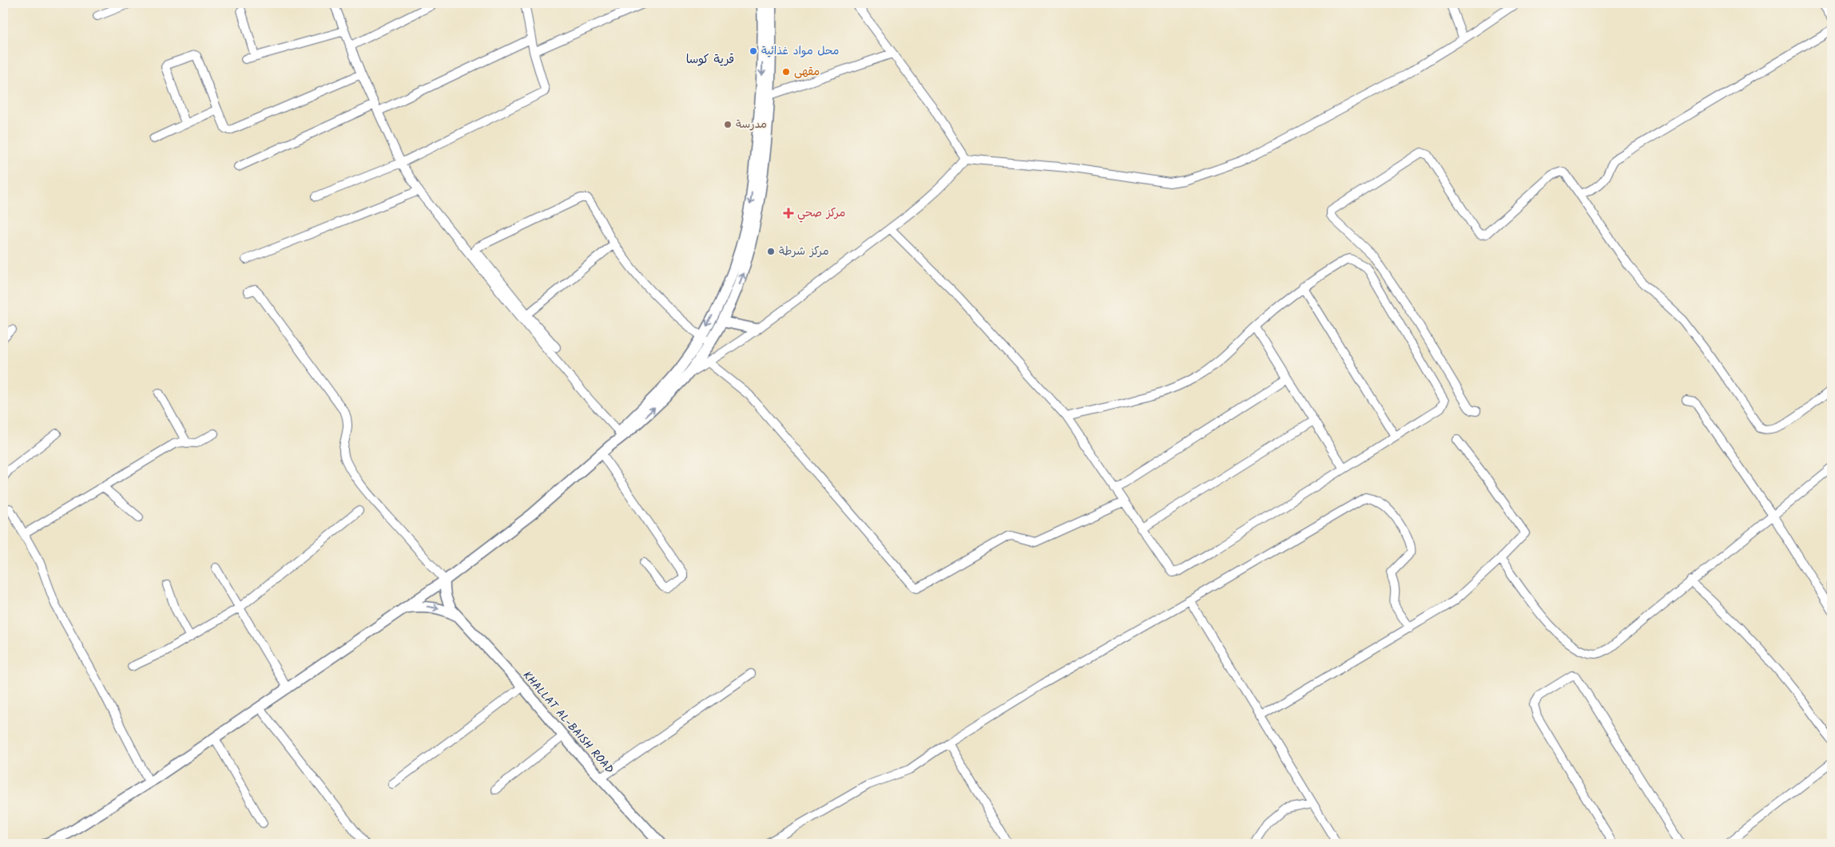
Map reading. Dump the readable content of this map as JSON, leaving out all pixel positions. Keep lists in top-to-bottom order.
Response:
{
  "streets": {
    "street": ["KHALLAT AL-BAISH ROAD"]
  },
  "districts": ["قرية كوسا"],
  "places": {
    "other": [
      "محل مواد غذائية",
      "مقهى",
      "مدرسة",
      "مركز شرطة"
    ],
    "health": ["مركز صحي"]
  }
}
